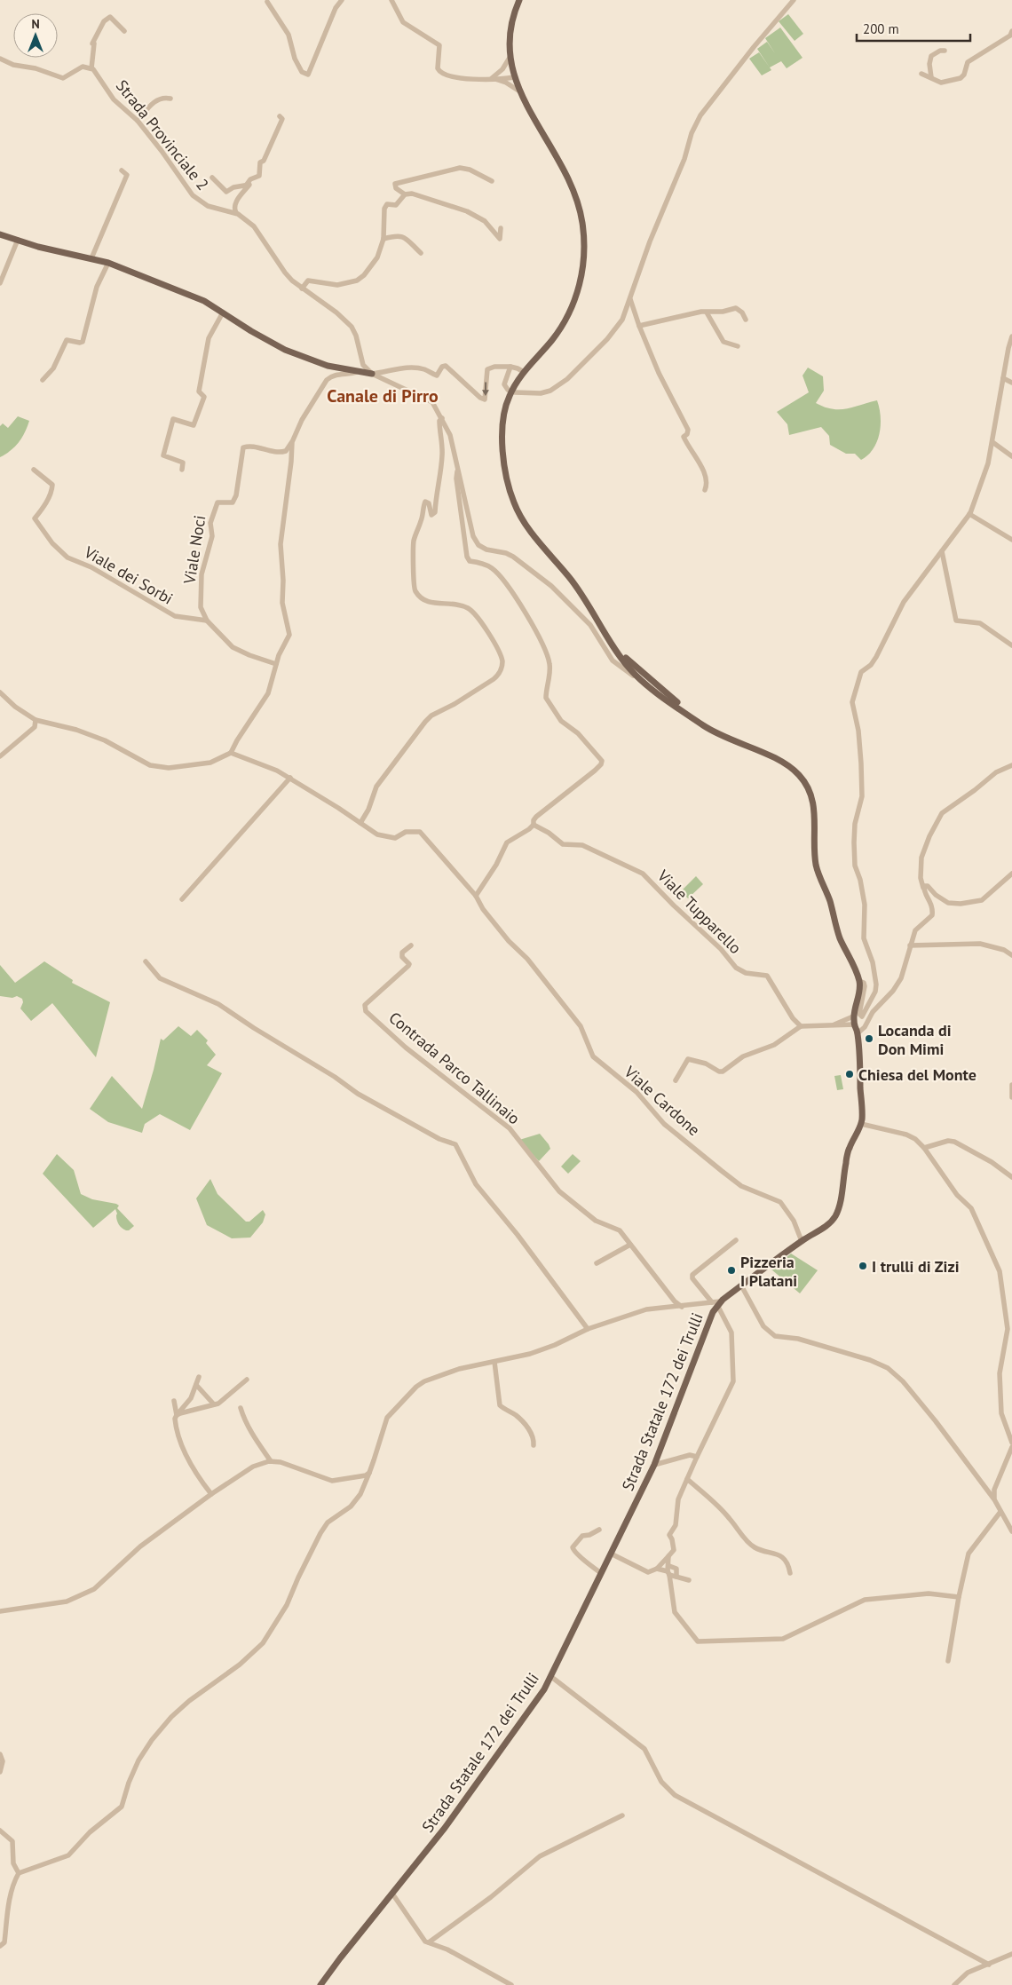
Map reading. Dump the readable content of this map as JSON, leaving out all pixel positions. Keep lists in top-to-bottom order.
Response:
{
  "streets": {
    "main road": ["Strada Statale 172 dei Trulli"],
    "street": [
      "Strada Provinciale 2",
      "Viale Noci",
      "Viale dei Sorbi",
      "Viale Tupparello",
      "Contrada Parco Tallinaio",
      "Viale Cardone"
    ]
  },
  "crossings": [
    ["Viale Noci", "Viale dei Sorbi"],
    ["Viale Cardone", "Strada Statale 172 dei Trulli"]
  ],
  "districts": ["Canale di Pirro"],
  "places": [
    "Locanda di Don Mimi",
    "Chiesa del Monte",
    "I trulli di Zizi",
    "Pizzeria I Platani"
  ],
  "scale_bar": "200 m",
  "north": "top"
}
